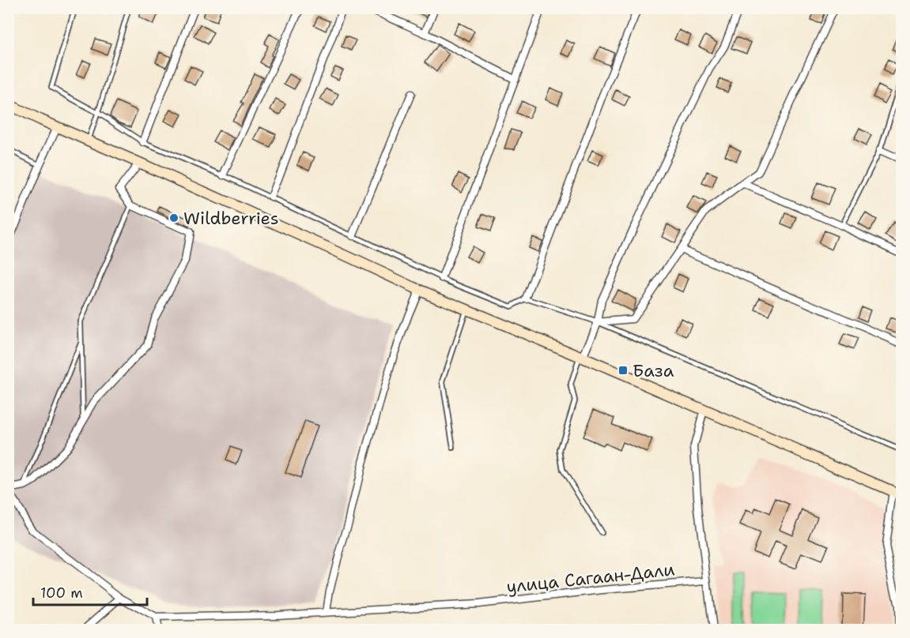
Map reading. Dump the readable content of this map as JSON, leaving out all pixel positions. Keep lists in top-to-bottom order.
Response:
{
  "streets": {
    "street": ["улица Сагаан-Дали"]
  },
  "places": {
    "other": ["Wildberries"],
    "transit": ["База"]
  },
  "scale_bar": "100 m"
}
